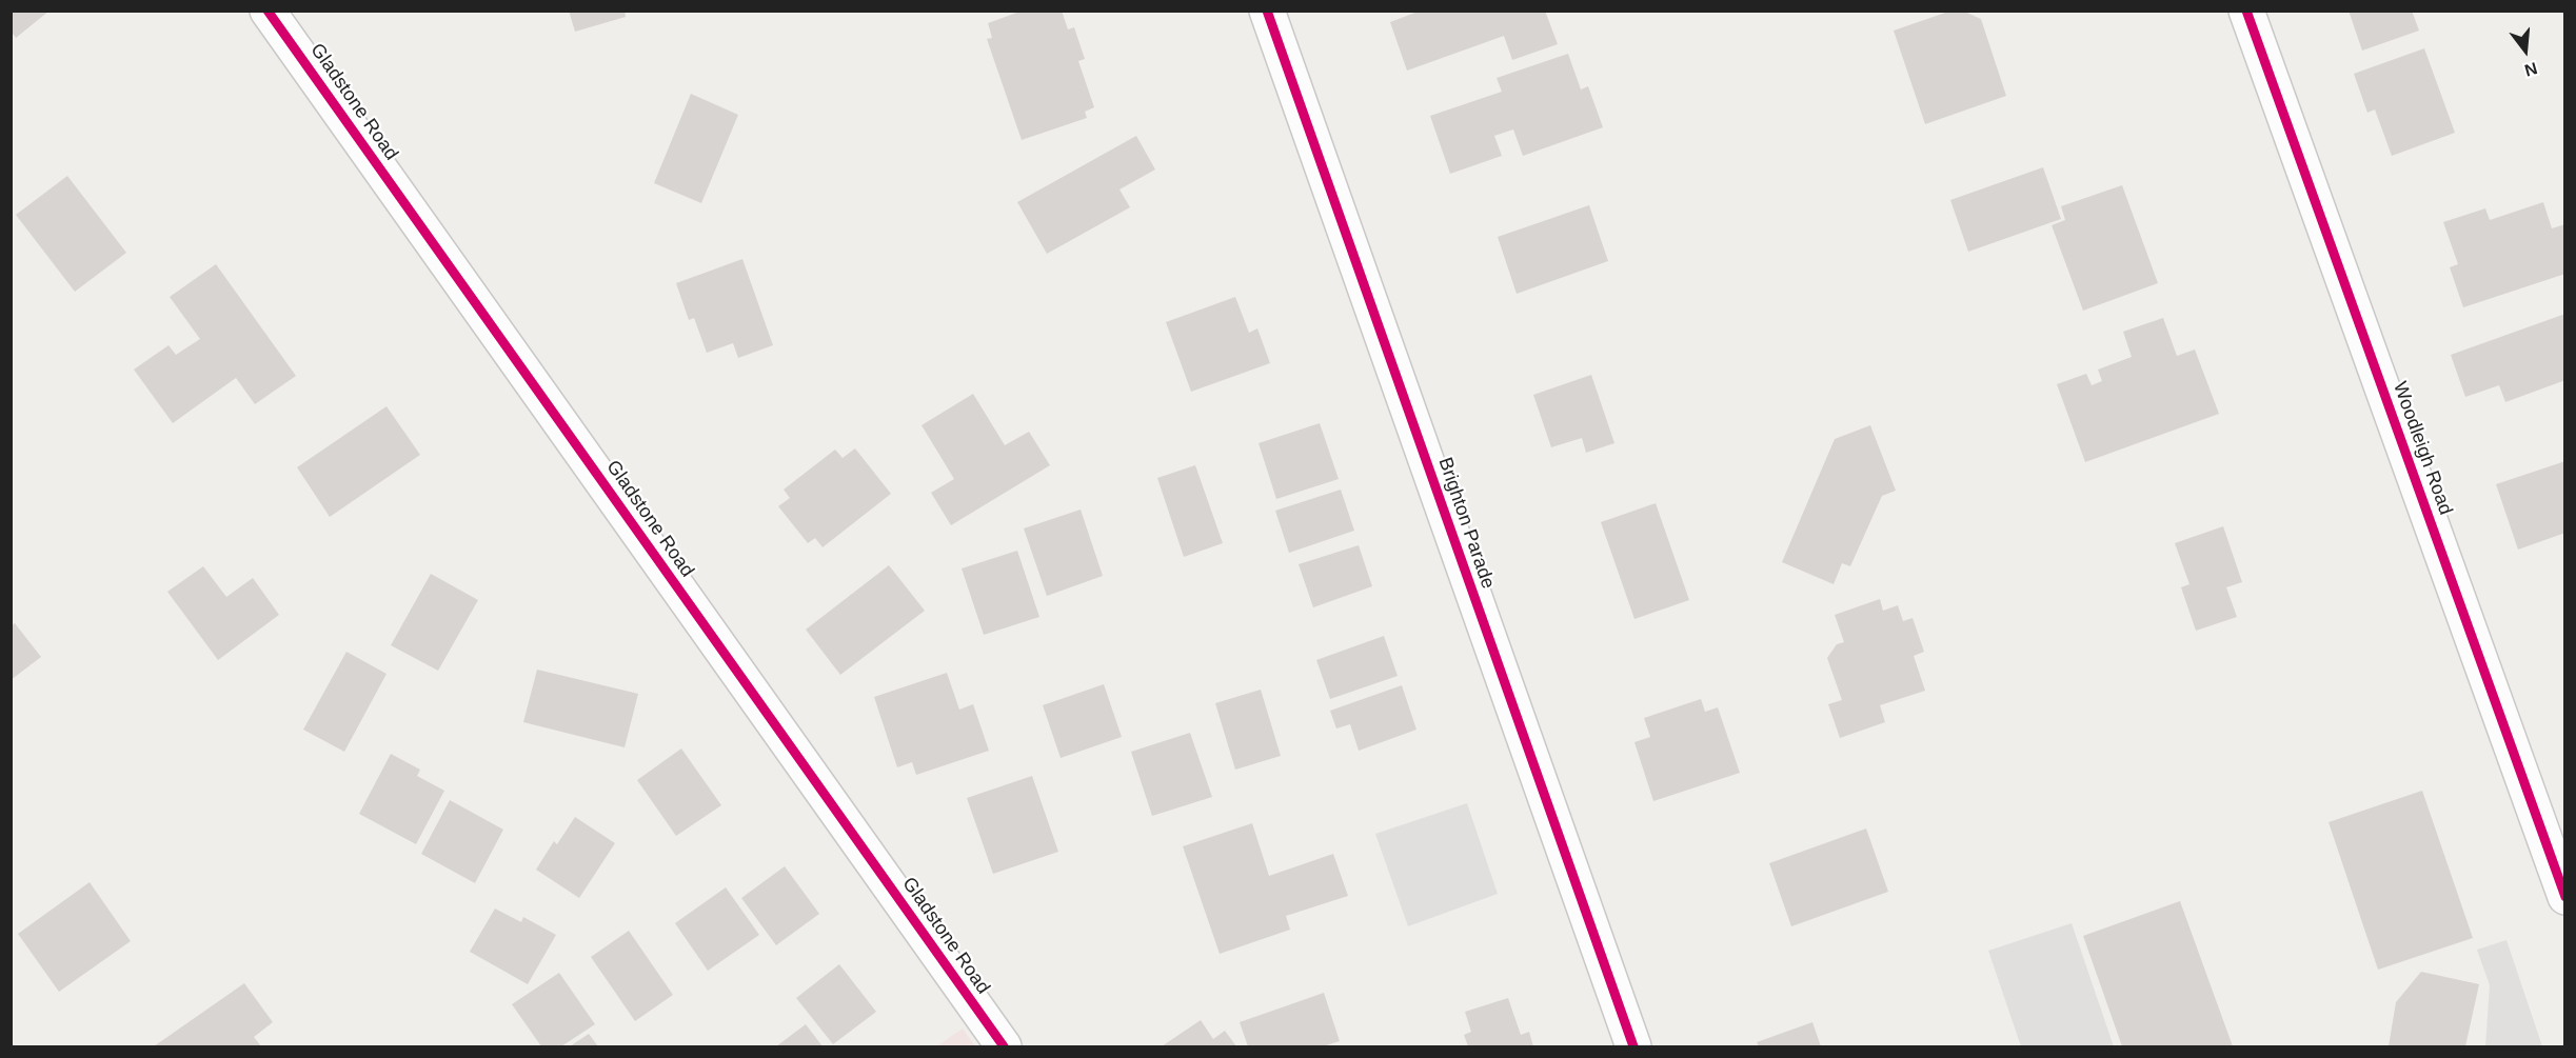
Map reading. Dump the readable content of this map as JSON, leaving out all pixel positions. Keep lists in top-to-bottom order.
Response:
{
  "streets": {
    "street": ["Gladstone Road", "Woodleigh Road", "Brighton Parade"]
  },
  "north": "bottom"
}
